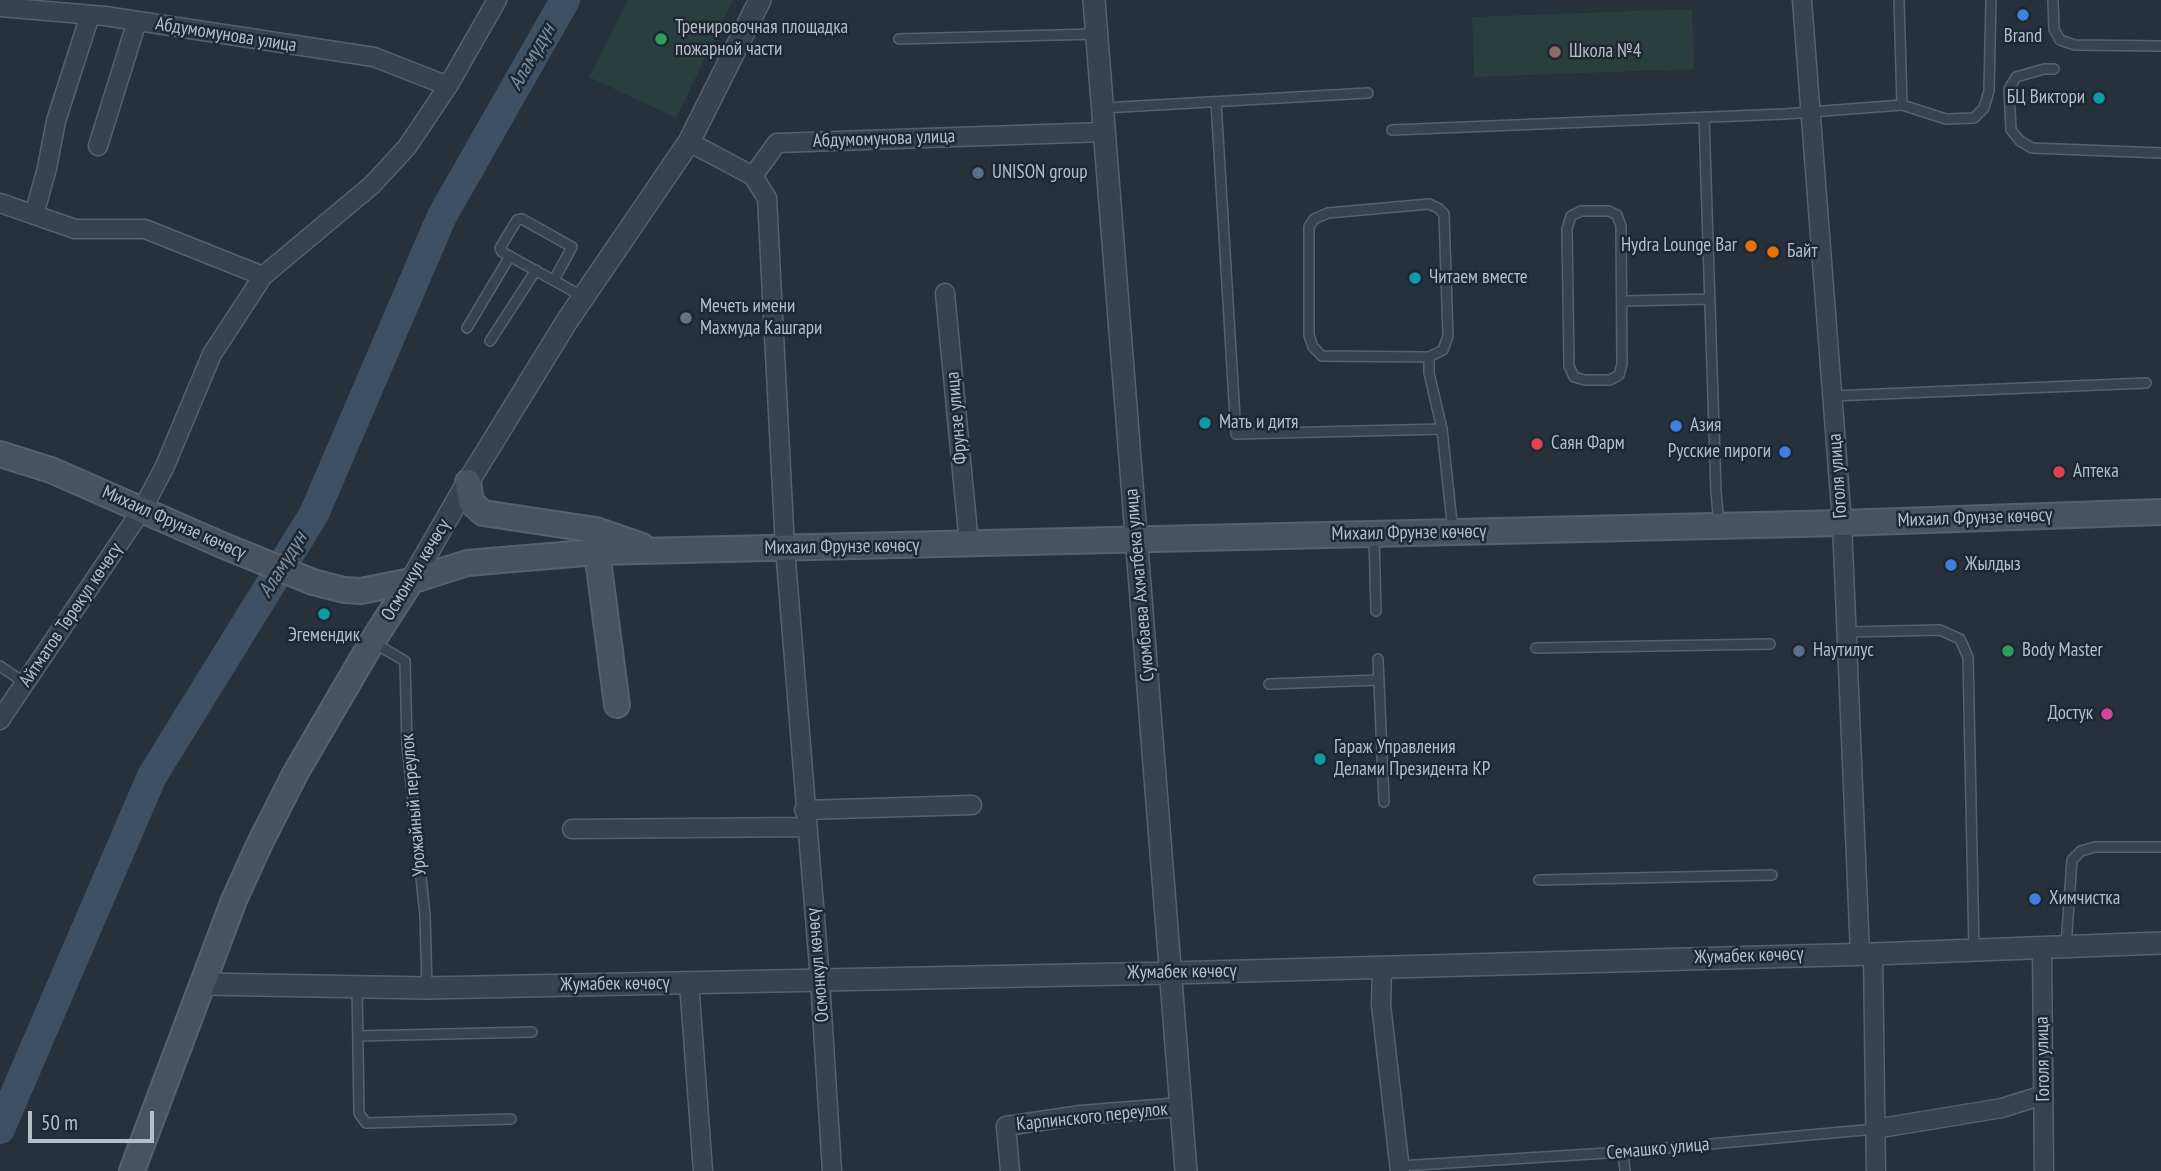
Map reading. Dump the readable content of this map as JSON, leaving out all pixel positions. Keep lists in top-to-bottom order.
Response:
{
  "streets": {
    "main road": ["Михаил Фрунзе көчөсү", "Осмонкул көчөсү"],
    "street": [
      "Абдумомунова улица",
      "Фрунзе улица",
      "Гоголя улица",
      "Суюмбаева Ахматбека улица",
      "Айтматов Төрөкул көчөсү",
      "Жумабек көчөсү",
      "Карпинского переулок",
      "Семашко улица"
    ],
    "lane": ["Урожайный переулок"]
  },
  "crossings": [
    ["Абдумомунова улица", "Осмонкул көчөсү"],
    ["Абдумомунова улица", "Суюмбаева Ахматбека улица"],
    ["Абдумомунова улица", "Айтматов Төрөкул көчөсү"],
    ["Фрунзе улица", "Михаил Фрунзе көчөсү"],
    ["Гоголя улица", "Михаил Фрунзе көчөсү"],
    ["Гоголя улица", "Жумабек көчөсү"],
    ["Гоголя улица", "Семашко улица"],
    ["Михаил Фрунзе көчөсү", "Осмонкул көчөсү"],
    ["Михаил Фрунзе көчөсү", "Суюмбаева Ахматбека улица"],
    ["Михаил Фрунзе көчөсү", "Айтматов Төрөкул көчөсү"],
    ["Осмонкул көчөсү", "Урожайный переулок"],
    ["Осмонкул көчөсү", "Жумабек көчөсү"],
    ["Суюмбаева Ахматбека улица", "Жумабек көчөсү"],
    ["Суюмбаева Ахматбека улица", "Карпинского переулок"],
    ["Урожайный переулок", "Жумабек көчөсү"],
    ["Жумабек көчөсү", "Семашко улица"]
  ],
  "water": ["Аламүдүн"],
  "places": [
    "Brand",
    "Тренировочная площадка пожарной части",
    "Школа №4",
    "БЦ Виктори",
    "UNISON group",
    "Hydra Lounge Bar",
    "Байт",
    "Читаем вместе",
    "Мечеть имени Махмуда Кашгари",
    "Мать и дитя",
    "Азия",
    "Саян Фарм",
    "Русские пироги",
    "Аптека",
    "Жылдыз",
    "Эгемендик",
    "Наутилус",
    "Body Master",
    "Достук",
    "Гараж Управления Делами Президента КР",
    "Химчистка"
  ],
  "scale_bar": "50 m"
}
